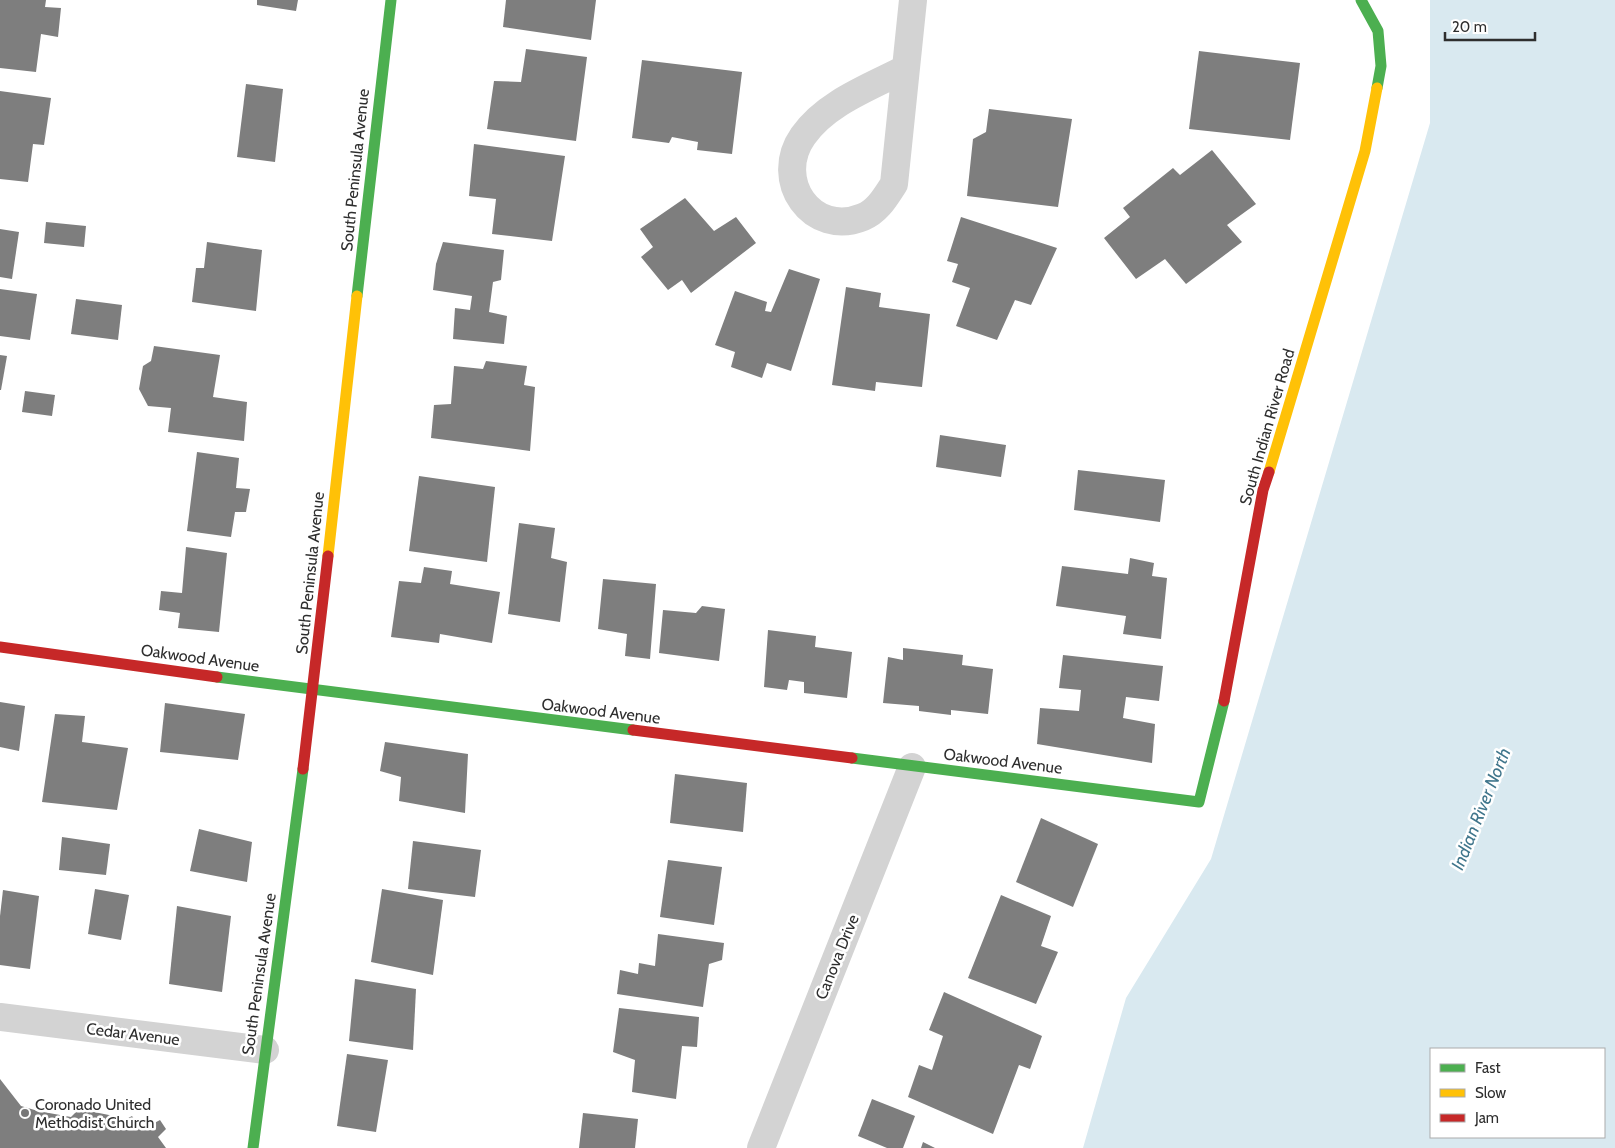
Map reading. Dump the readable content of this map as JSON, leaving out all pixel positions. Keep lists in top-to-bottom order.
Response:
{
  "streets": {
    "street": [
      "South Peninsula Avenue",
      "South Indian River Road",
      "Oakwood Avenue",
      "Canova Drive",
      "Cedar Avenue"
    ]
  },
  "crossings": [
    ["South Peninsula Avenue", "Oakwood Avenue"],
    ["South Peninsula Avenue", "Cedar Avenue"],
    ["South Indian River Road", "Oakwood Avenue"],
    ["Oakwood Avenue", "Canova Drive"]
  ],
  "water": ["Indian River North"],
  "places": ["Coronado United Methodist Church"],
  "legend": ["Fast", "Slow", "Jam"],
  "scale_bar": "20 m"
}
